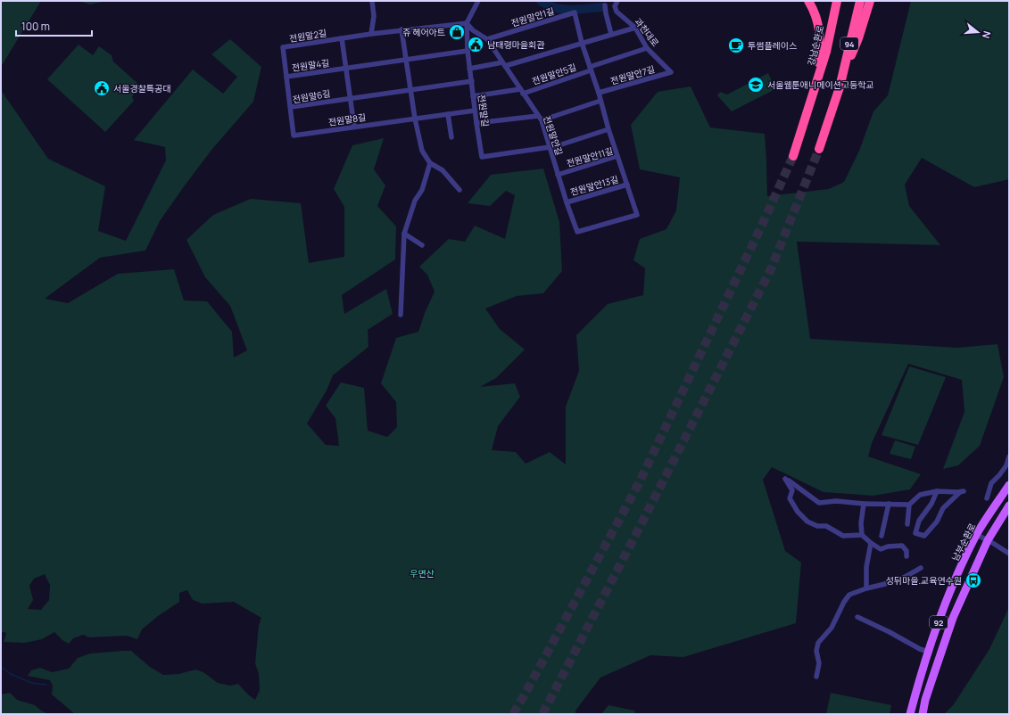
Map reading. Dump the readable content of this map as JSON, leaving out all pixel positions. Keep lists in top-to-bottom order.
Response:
{
  "streets": {
    "highway": ["94", "강남순환로"],
    "main road": ["남부순환로", "92"],
    "street": [
      "전원말안1길",
      "과천대로",
      "전원말2길",
      "전원말4길",
      "전원말안5길",
      "전원말안7길",
      "전원말6길",
      "전원말길",
      "전원말8길",
      "전원말안길",
      "전원말안11길",
      "전원말안13길"
    ]
  },
  "crossings": [
    ["전원말안1길", "전원말안길"],
    ["과천대로", "전원말안5길"],
    ["과천대로", "전원말안7길"],
    ["전원말2길", "전원말4길"],
    ["전원말2길", "전원말길"],
    ["전원말2길", "전원말안길"],
    ["전원말4길", "전원말6길"],
    ["전원말4길", "전원말길"],
    ["전원말안5길", "전원말안7길"],
    ["전원말안5길", "전원말길"],
    ["전원말안5길", "전원말안길"],
    ["전원말6길", "전원말길"],
    ["전원말6길", "전원말8길"],
    ["전원말길", "전원말8길"],
    ["전원말길", "전원말안길"],
    ["전원말안길", "전원말안11길"],
    ["전원말안길", "전원말안13길"],
    ["전원말안11길", "전원말안13길"]
  ],
  "parks": ["우면산"],
  "places": {
    "shop": ["쥬 헤어아트"],
    "public building": ["남태령마을회관", "서울경찰특공대"],
    "cafe": ["투썸플레이스"],
    "school or university": ["서울웹툰애니메이션고등학교"],
    "bus stop": ["성뒤마을.교육연수원"]
  },
  "scale_bar": "100 m",
  "north": "right"
}
